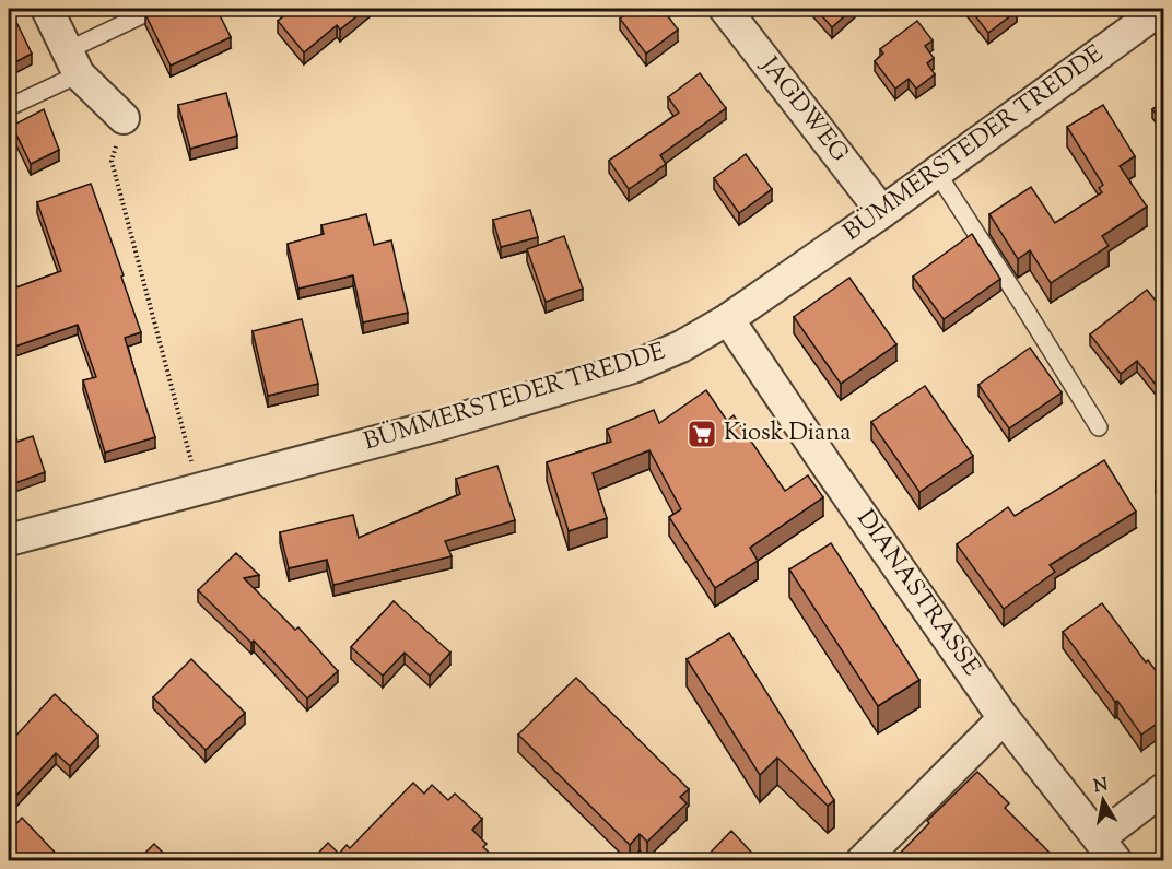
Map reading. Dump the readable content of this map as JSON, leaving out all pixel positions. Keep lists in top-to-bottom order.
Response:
{
  "streets": {
    "street": ["JAGDWEG", "BÜMMERSTEDER TREDDE", "DIANASTRASSE"]
  },
  "crossings": [
    ["JAGDWEG", "BÜMMERSTEDER TREDDE"],
    ["BÜMMERSTEDER TREDDE", "DIANASTRASSE"]
  ],
  "places": {
    "supermarket": ["Kiosk Diana"]
  },
  "north": "top"
}
